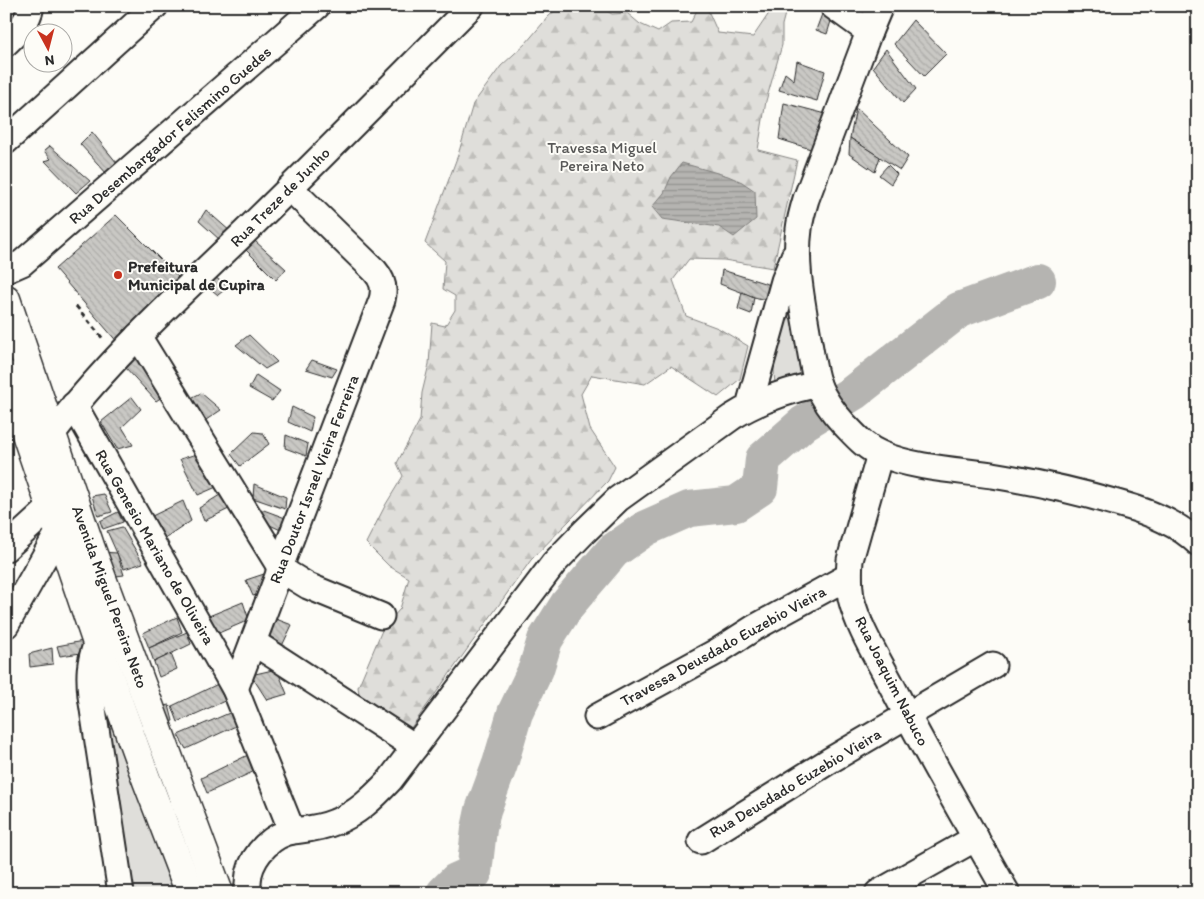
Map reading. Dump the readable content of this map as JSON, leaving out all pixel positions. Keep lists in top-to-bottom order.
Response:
{
  "streets": {
    "main road": ["Avenida Miguel Pereira Neto"],
    "street": [
      "Rua Desembargador Felismino Guedes",
      "Rua Treze de Junho",
      "Rua Doutor Israel Vieira Ferreira",
      "Rua Genesio Mariano de Oliveira",
      "Travessa Deusdado Euzebio Vieira",
      "Rua Joaquim Nabuco",
      "Rua Deusdado Euzebio Vieira"
    ]
  },
  "crossings": [
    ["Rua Treze de Junho", "Rua Doutor Israel Vieira Ferreira"],
    ["Rua Treze de Junho", "Rua Genesio Mariano de Oliveira"],
    ["Rua Treze de Junho", "Avenida Miguel Pereira Neto"],
    ["Rua Doutor Israel Vieira Ferreira", "Rua Genesio Mariano de Oliveira"],
    ["Travessa Deusdado Euzebio Vieira", "Rua Joaquim Nabuco"],
    ["Rua Joaquim Nabuco", "Rua Deusdado Euzebio Vieira"]
  ],
  "parks": ["Travessa Miguel Pereira Neto"],
  "places": ["Prefeitura Municipal de Cupira"],
  "north": "bottom"
}
